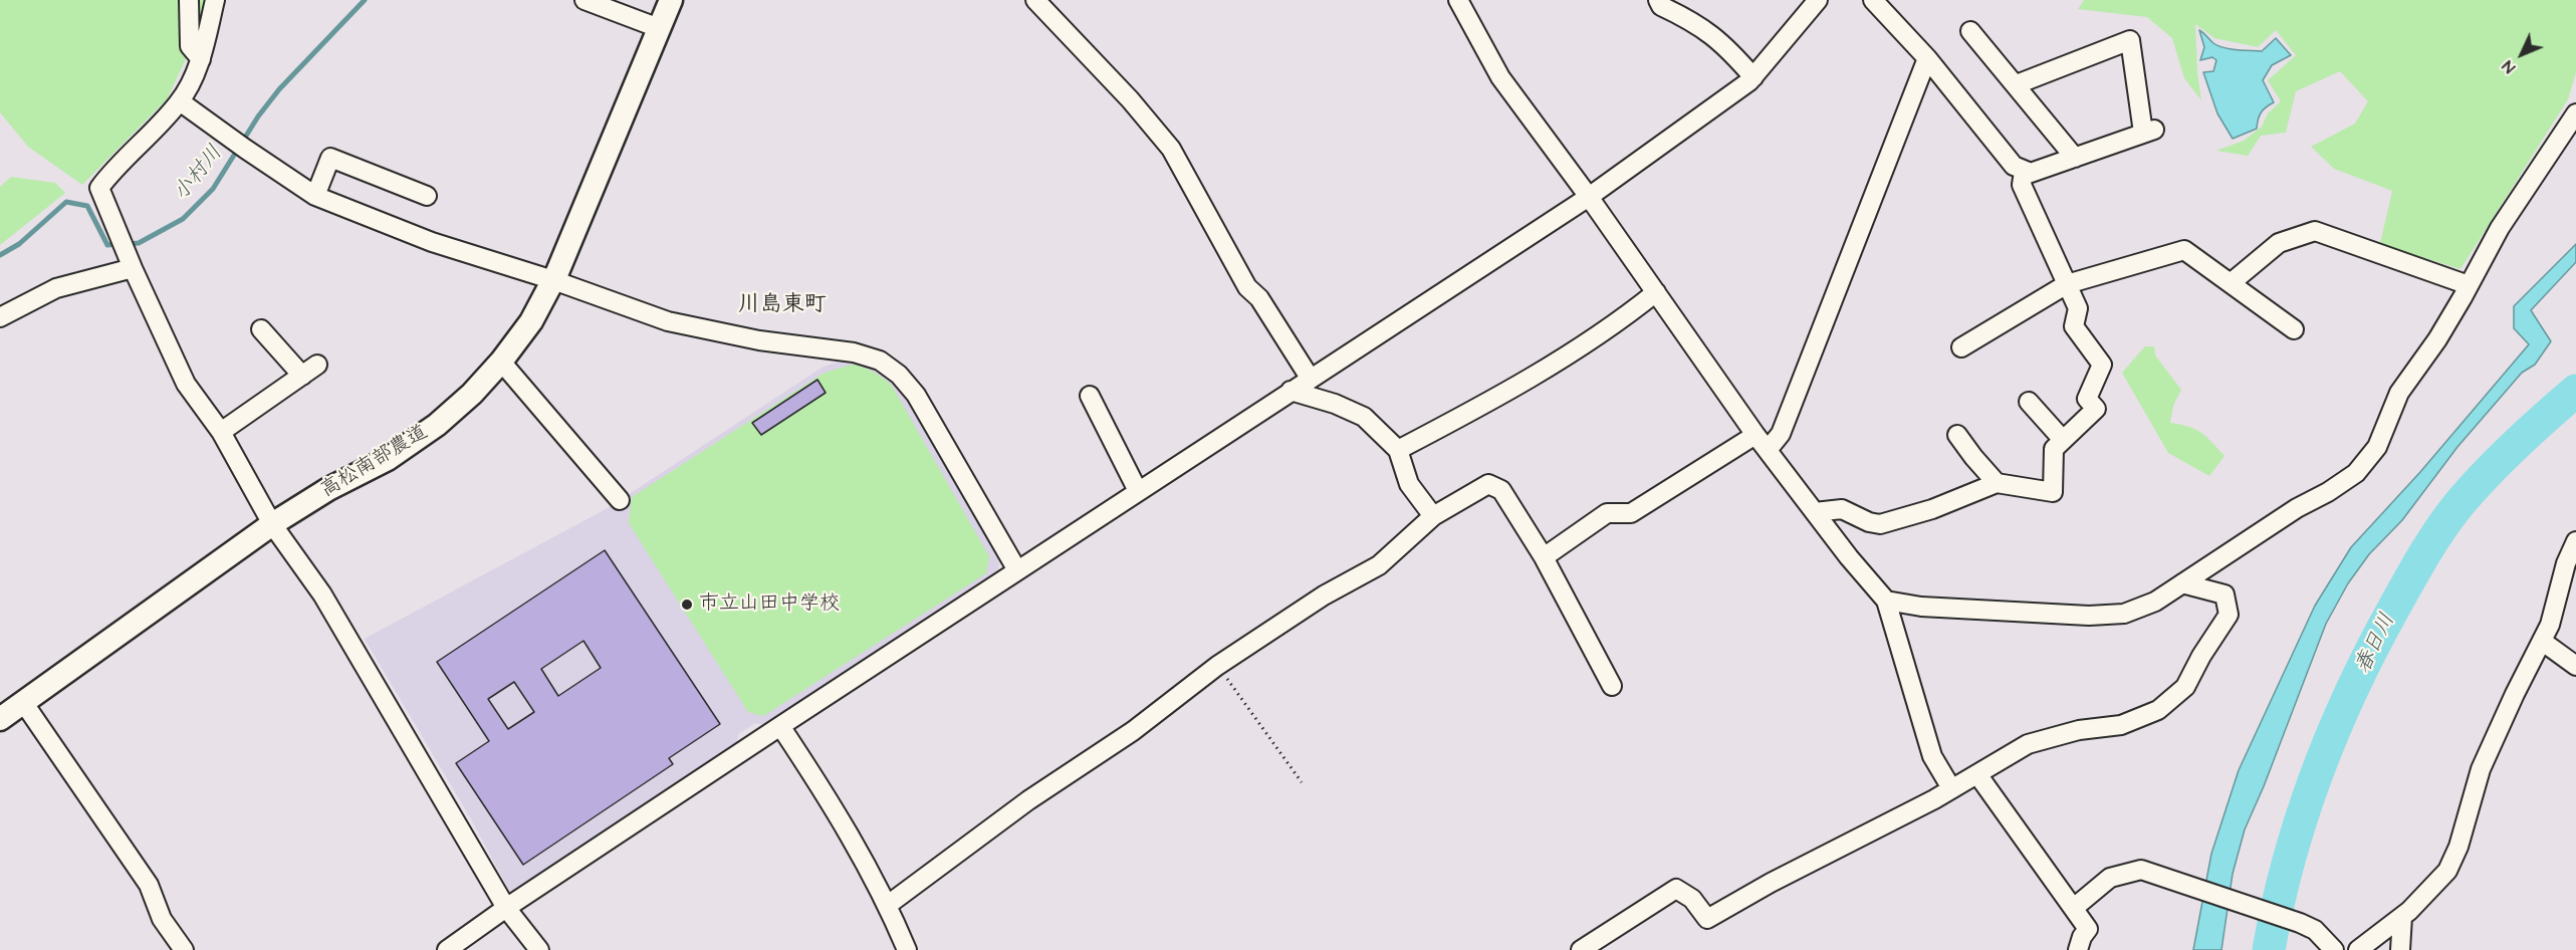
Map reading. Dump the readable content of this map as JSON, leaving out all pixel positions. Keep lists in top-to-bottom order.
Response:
{
  "streets": {
    "street": ["高松南部農道"]
  },
  "districts": ["川島東町"],
  "water": ["小村川", "春日川"],
  "places": ["市立山田中学校"],
  "north": "bottom left"
}
